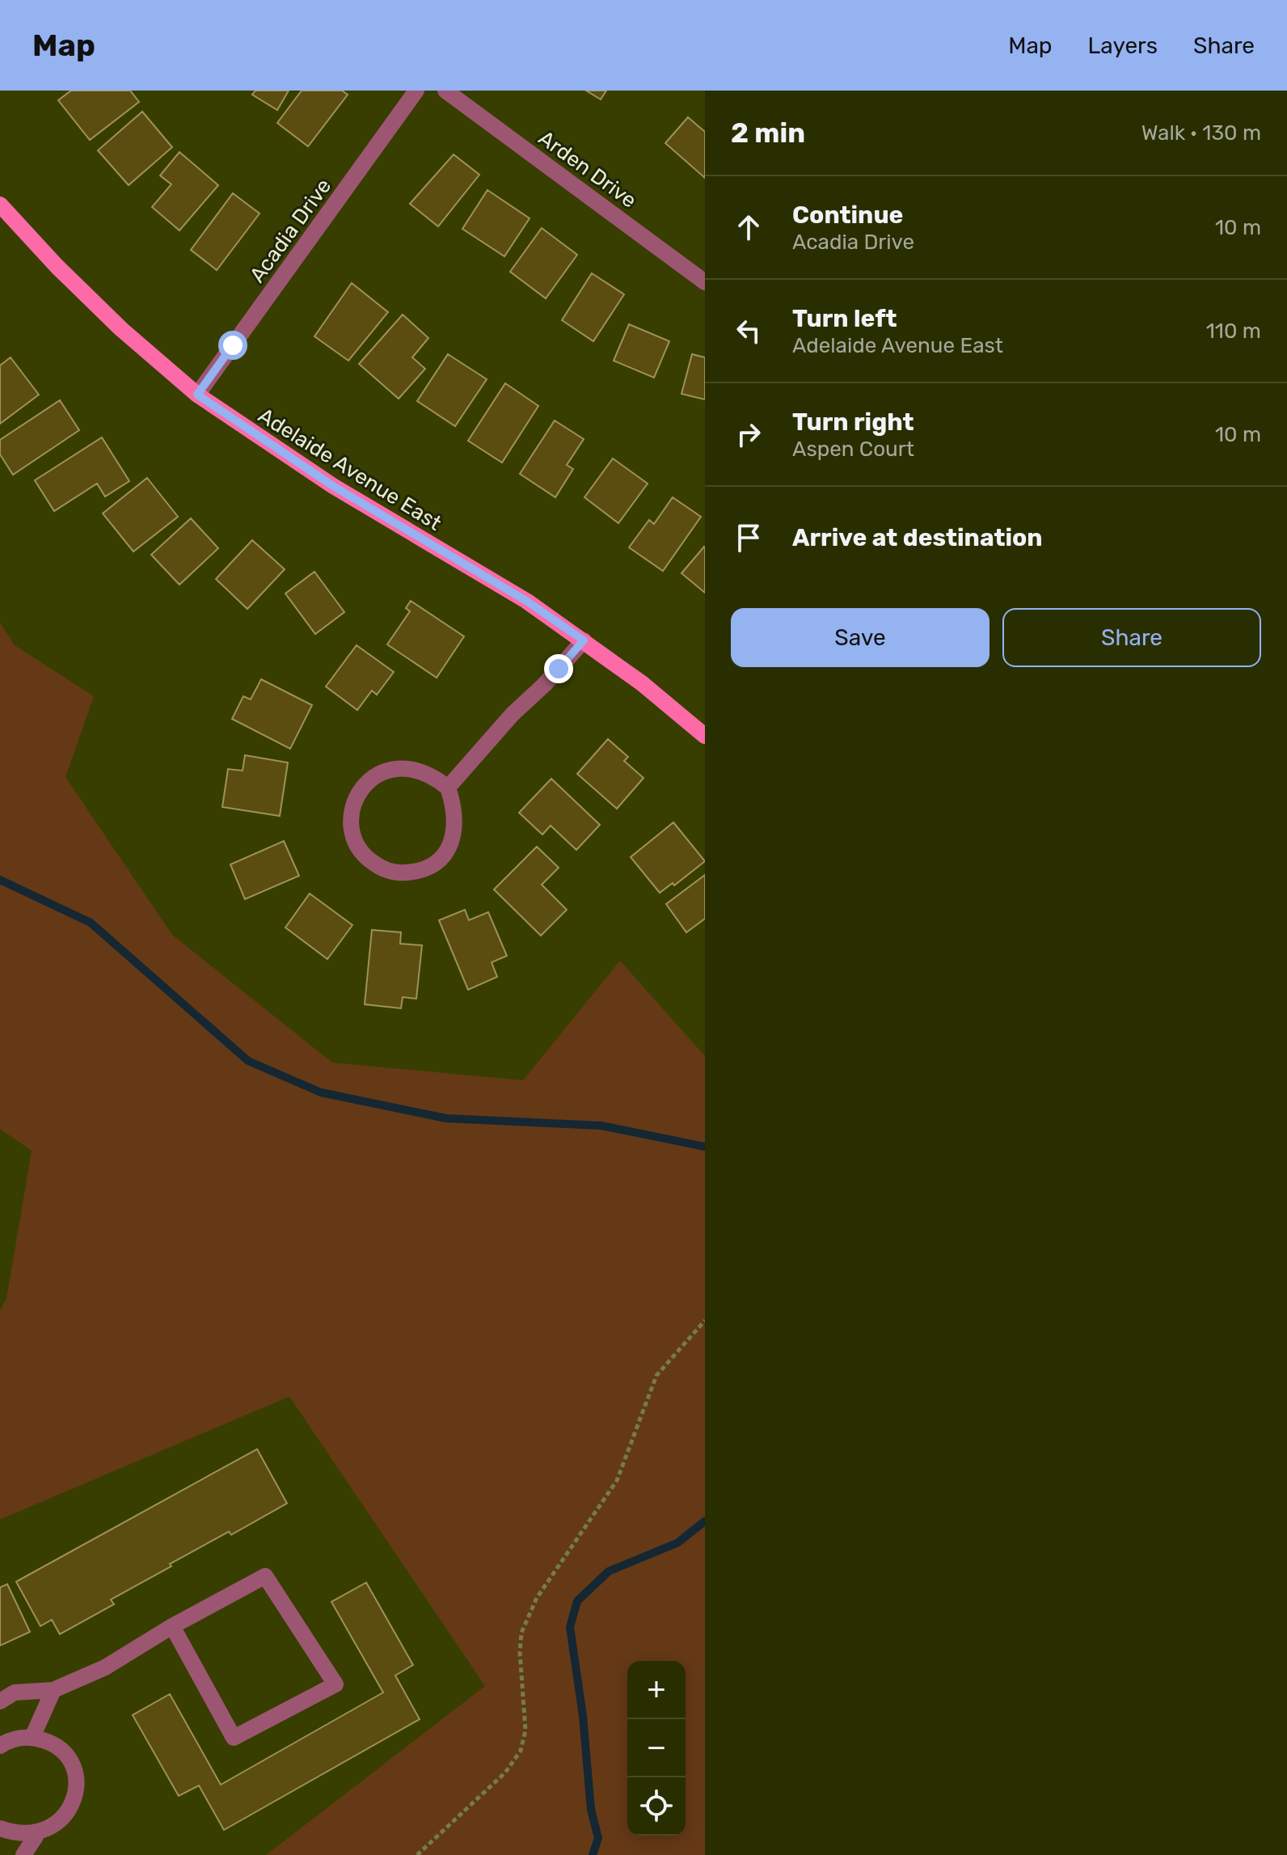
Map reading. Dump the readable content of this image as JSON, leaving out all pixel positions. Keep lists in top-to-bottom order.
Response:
{
  "streets": {
    "main road": ["Adelaide Avenue East"],
    "street": ["Arden Drive", "Acadia Drive"]
  },
  "crossings": [
    ["Acadia Drive", "Adelaide Avenue East"]
  ],
  "page": {
    "header": "Map",
    "nav": ["Map", "Layers", "Share"],
    "heading": ["2 min", "Walk · 130 m"],
    "list": [
      ["Continue", "Acadia Drive", "10 m"],
      ["Turn left", "Adelaide Avenue East", "110 m"],
      ["Turn right", "Aspen Court", "10 m"],
      "Arrive at destination"
    ],
    "buttons": ["Save", "Share"],
    "map_buttons": ["+", "−"]
  }
}
